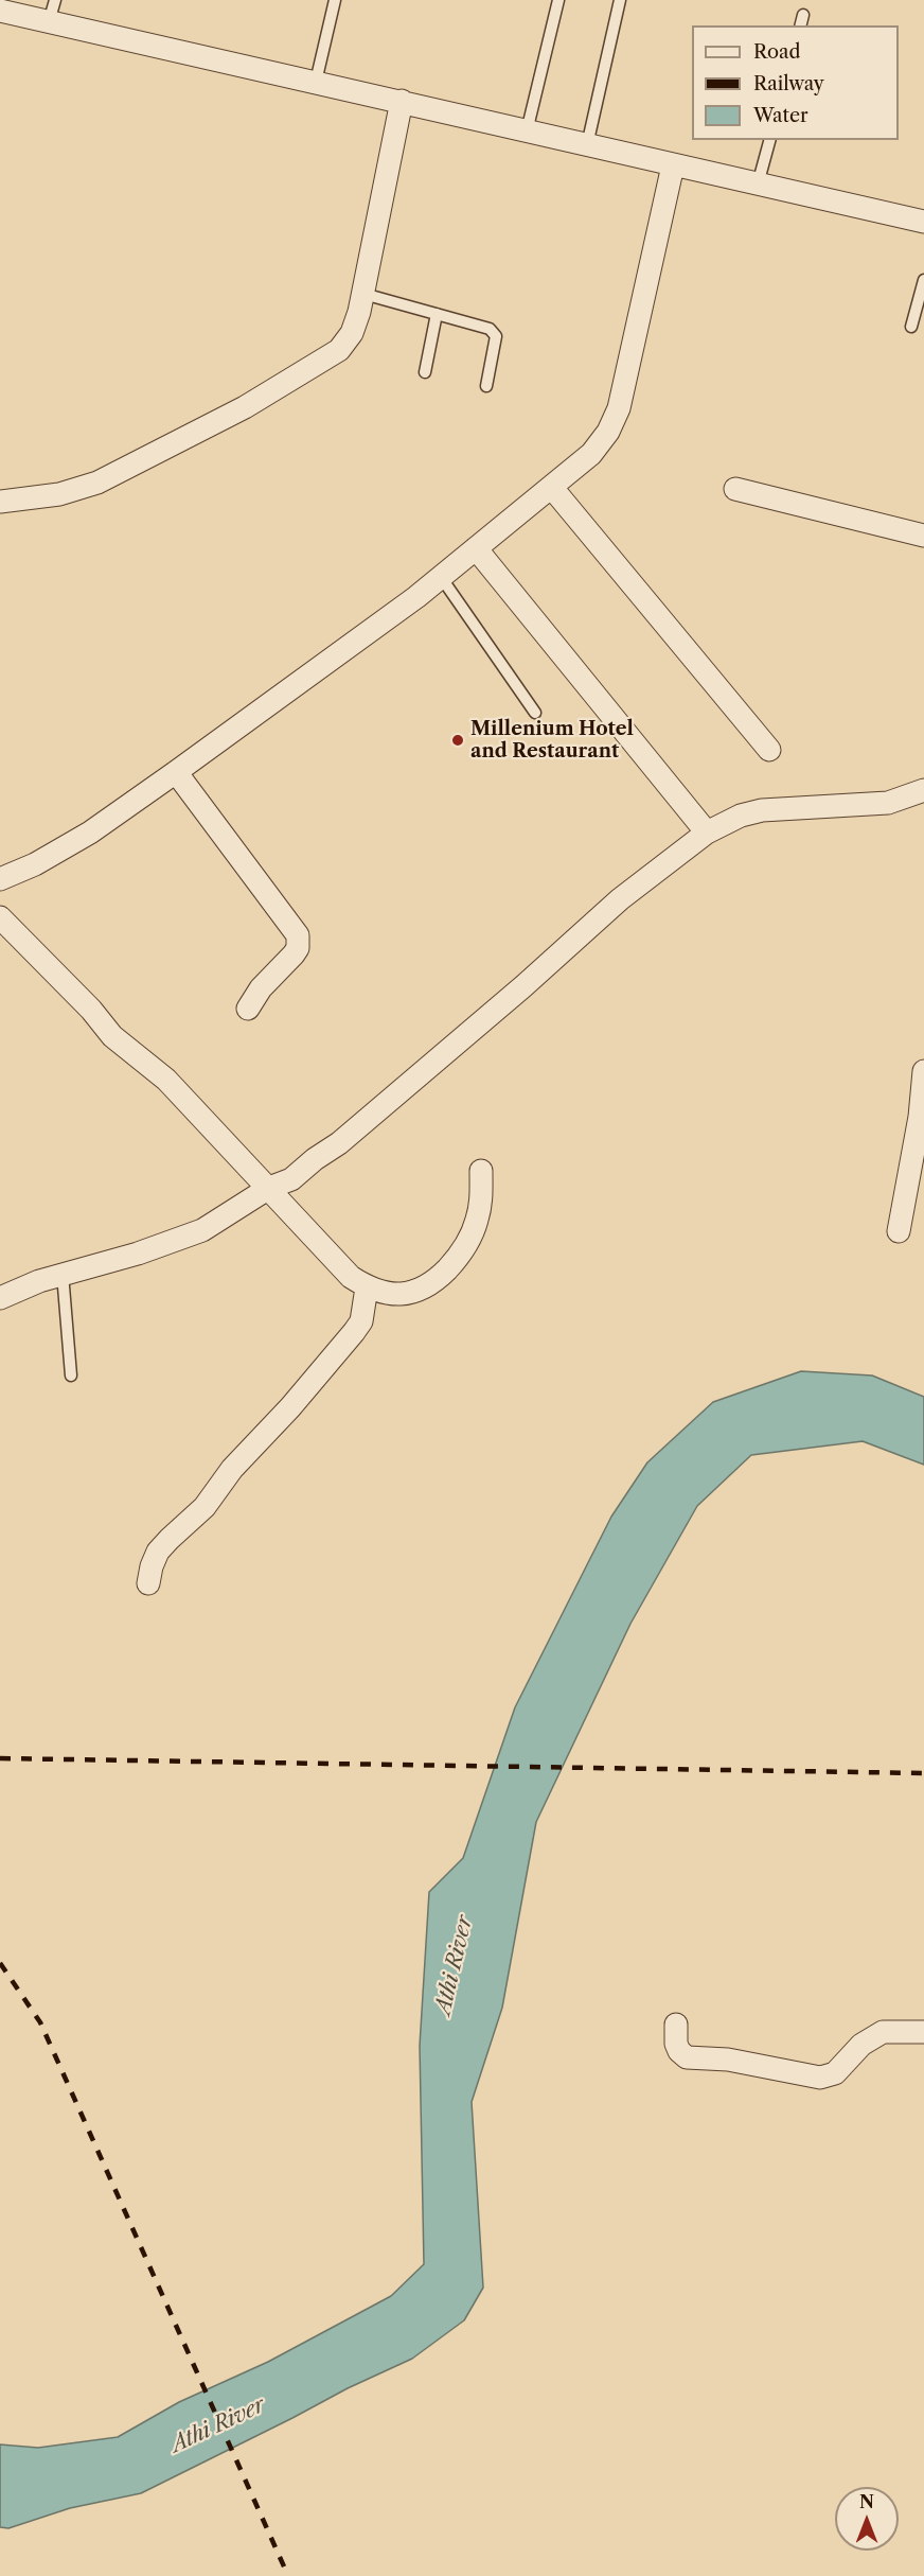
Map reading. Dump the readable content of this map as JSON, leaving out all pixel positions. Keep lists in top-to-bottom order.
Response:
{
  "water": ["Athi River"],
  "places": ["Millenium Hotel and Restaurant"],
  "legend": ["Road", "Railway", "Water"],
  "north": "top"
}
